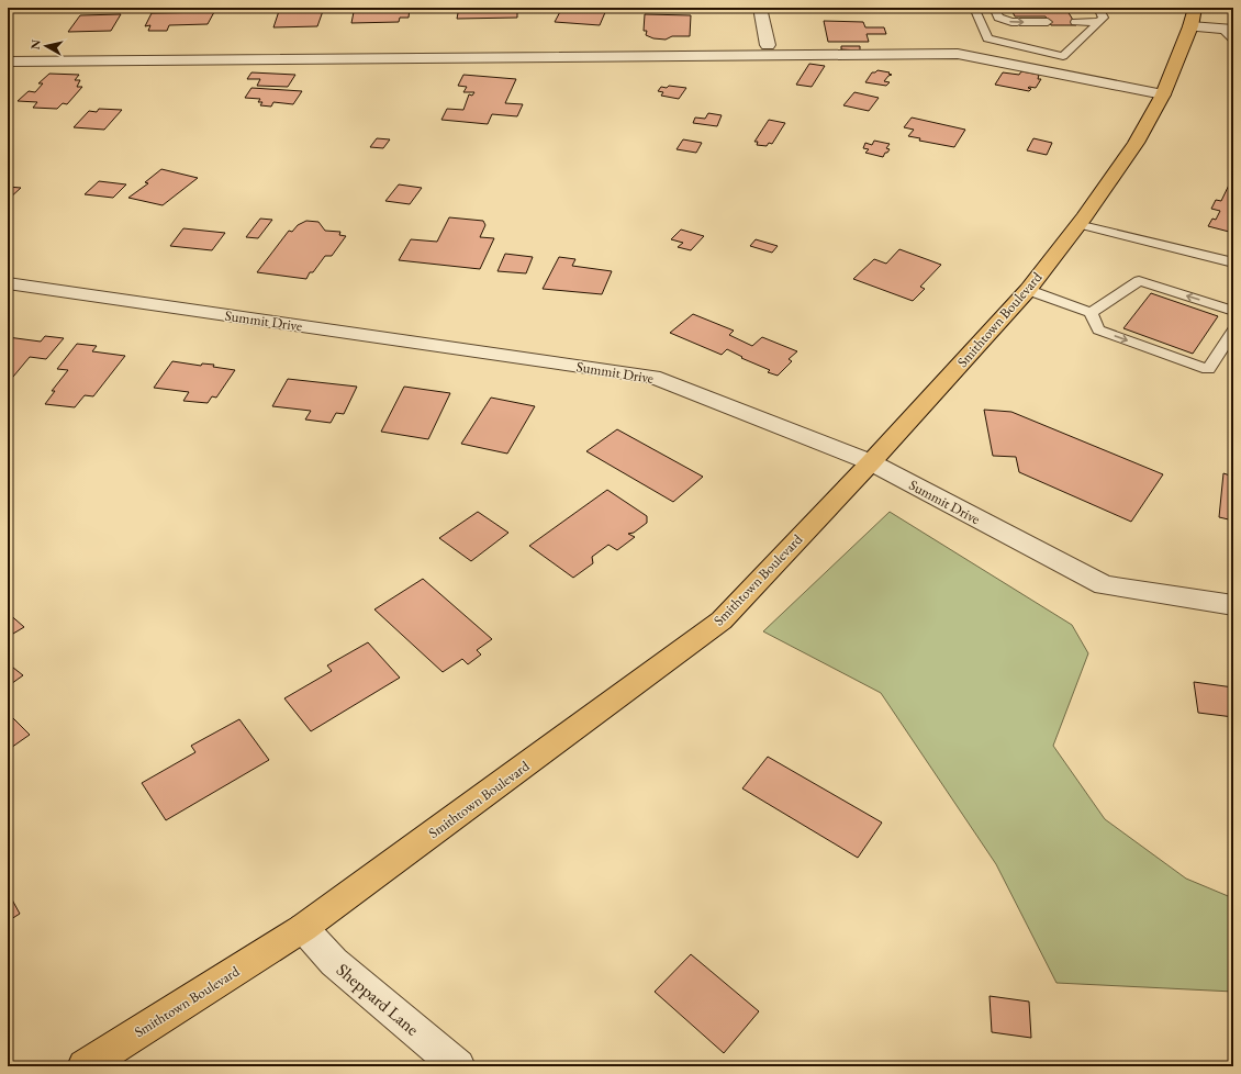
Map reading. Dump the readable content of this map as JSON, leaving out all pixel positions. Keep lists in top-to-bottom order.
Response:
{
  "streets": {
    "main road": ["Smithtown Boulevard"],
    "street": ["Summit Drive", "Sheppard Lane"]
  },
  "crossings": [
    ["Smithtown Boulevard", "Summit Drive"],
    ["Smithtown Boulevard", "Sheppard Lane"]
  ],
  "north": "left"
}
